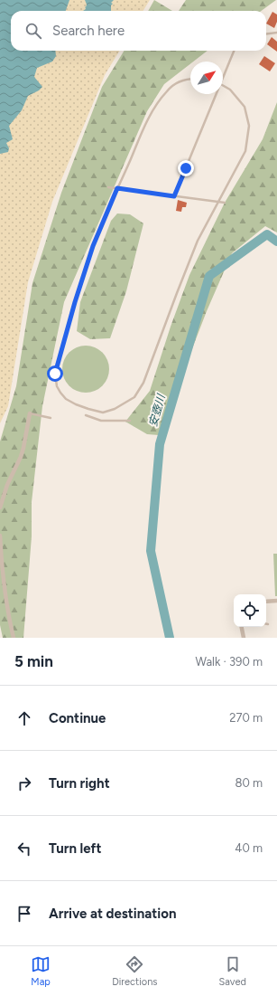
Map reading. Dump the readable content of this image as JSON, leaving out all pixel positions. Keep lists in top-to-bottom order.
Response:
{
  "water": ["安壺川"],
  "north": "top right",
  "page": {
    "search": "Search here",
    "heading": ["5 min", "Walk · 390 m"],
    "list": [
      ["Continue", "270 m"],
      ["Turn right", "80 m"],
      ["Turn left", "40 m"],
      "Arrive at destination"
    ],
    "nav": ["Map", "Directions", "Saved"]
  }
}
